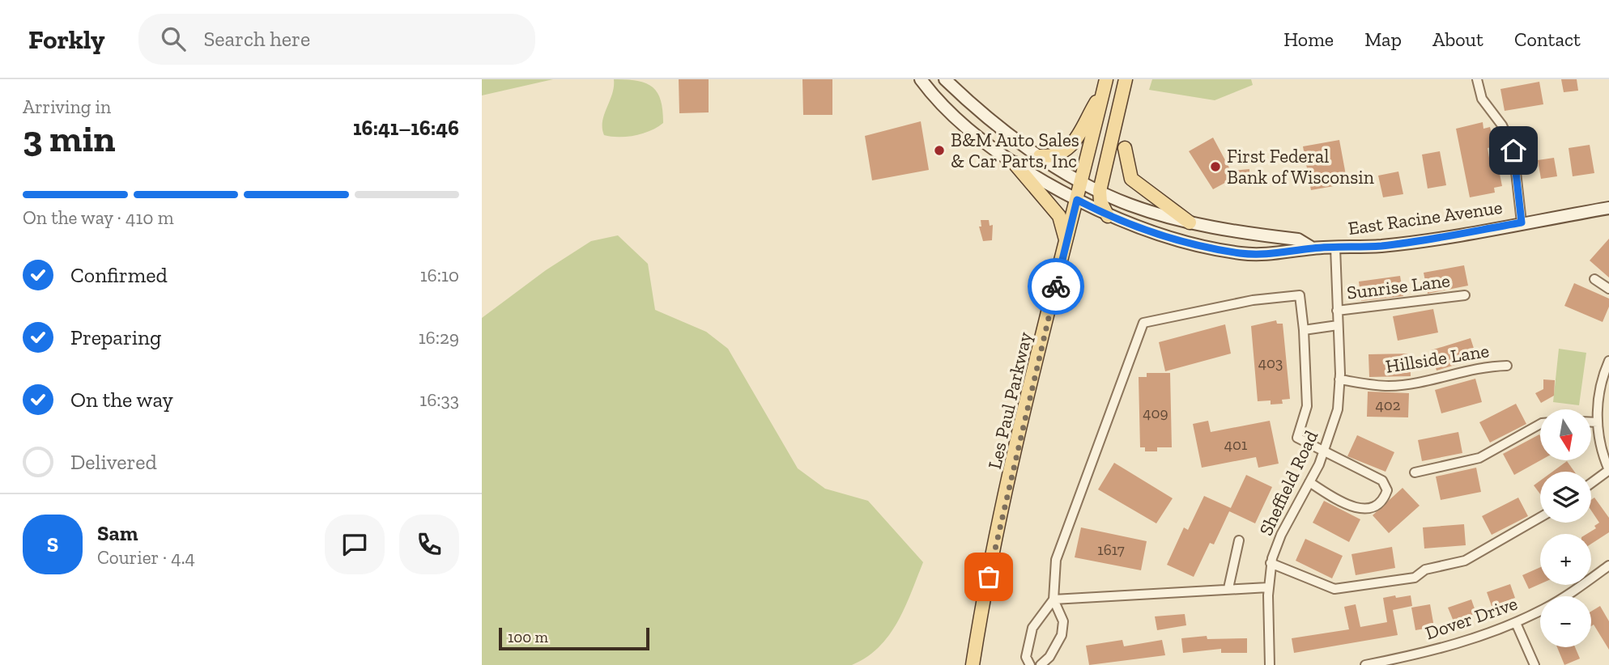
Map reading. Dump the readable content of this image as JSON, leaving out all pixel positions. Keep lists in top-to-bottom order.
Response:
{
  "streets": {
    "main road": ["East Racine Avenue", "Les Paul Parkway"],
    "street": [
      "Sunrise Lane",
      "Hillside Lane",
      "Sheffield Road",
      "Dover Drive"
    ]
  },
  "crossings": [
    ["East Racine Avenue", "Les Paul Parkway"],
    ["East Racine Avenue", "Sheffield Road"],
    ["Sunrise Lane", "Sheffield Road"],
    ["Hillside Lane", "Sheffield Road"]
  ],
  "places": ["B&M Auto Sales & Car Parts, Inc", "First Federal Bank of Wisconsin"],
  "house_numbers": [
    "403",
    "402",
    "409",
    "401",
    "1617"
  ],
  "scale_bar": "100 m",
  "north": "bottom",
  "page": {
    "header": "Forkly",
    "search": "Search here",
    "nav": [
      "Home",
      "Map",
      "About",
      "Contact"
    ],
    "heading": ["3 min", "Arriving in", "16:41–16:46"],
    "panel": ["Sam", "Courier · 4.4"],
    "bar": "On the way · 410 m",
    "list": [
      ["Confirmed", "16:10"],
      ["Preparing", "16:29"],
      ["On the way", "16:33"],
      "Delivered"
    ],
    "map_buttons": ["+", "−"],
    "round": "S",
    "scale": "100 m"
  }
}
